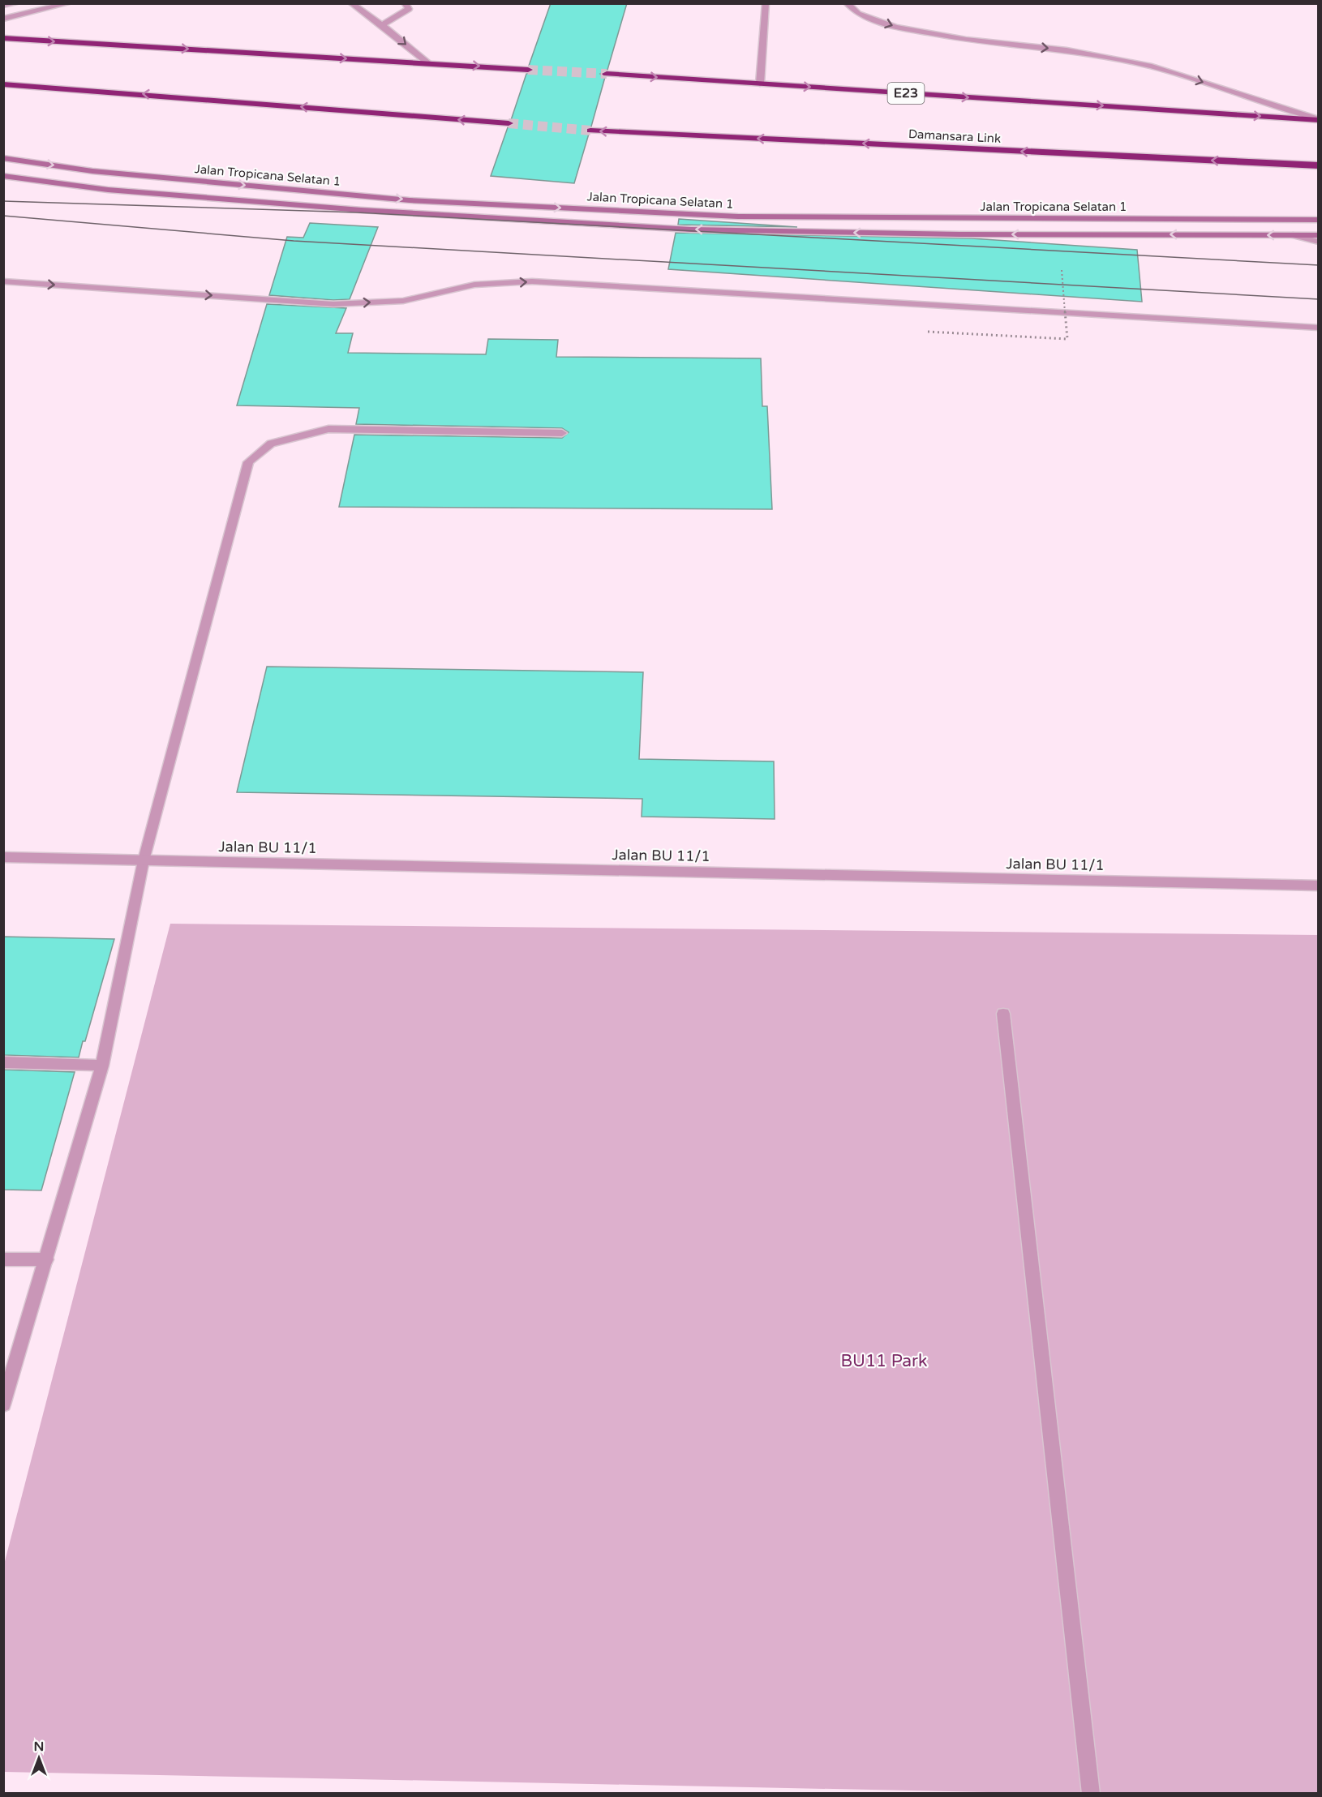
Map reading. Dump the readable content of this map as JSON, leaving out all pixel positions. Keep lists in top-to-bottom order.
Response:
{
  "streets": {
    "highway": ["E23", "Damansara Link"],
    "street": ["Jalan Tropicana Selatan 1", "Jalan BU 11/1"]
  },
  "parks": ["BU11 Park"],
  "north": "top"
}
